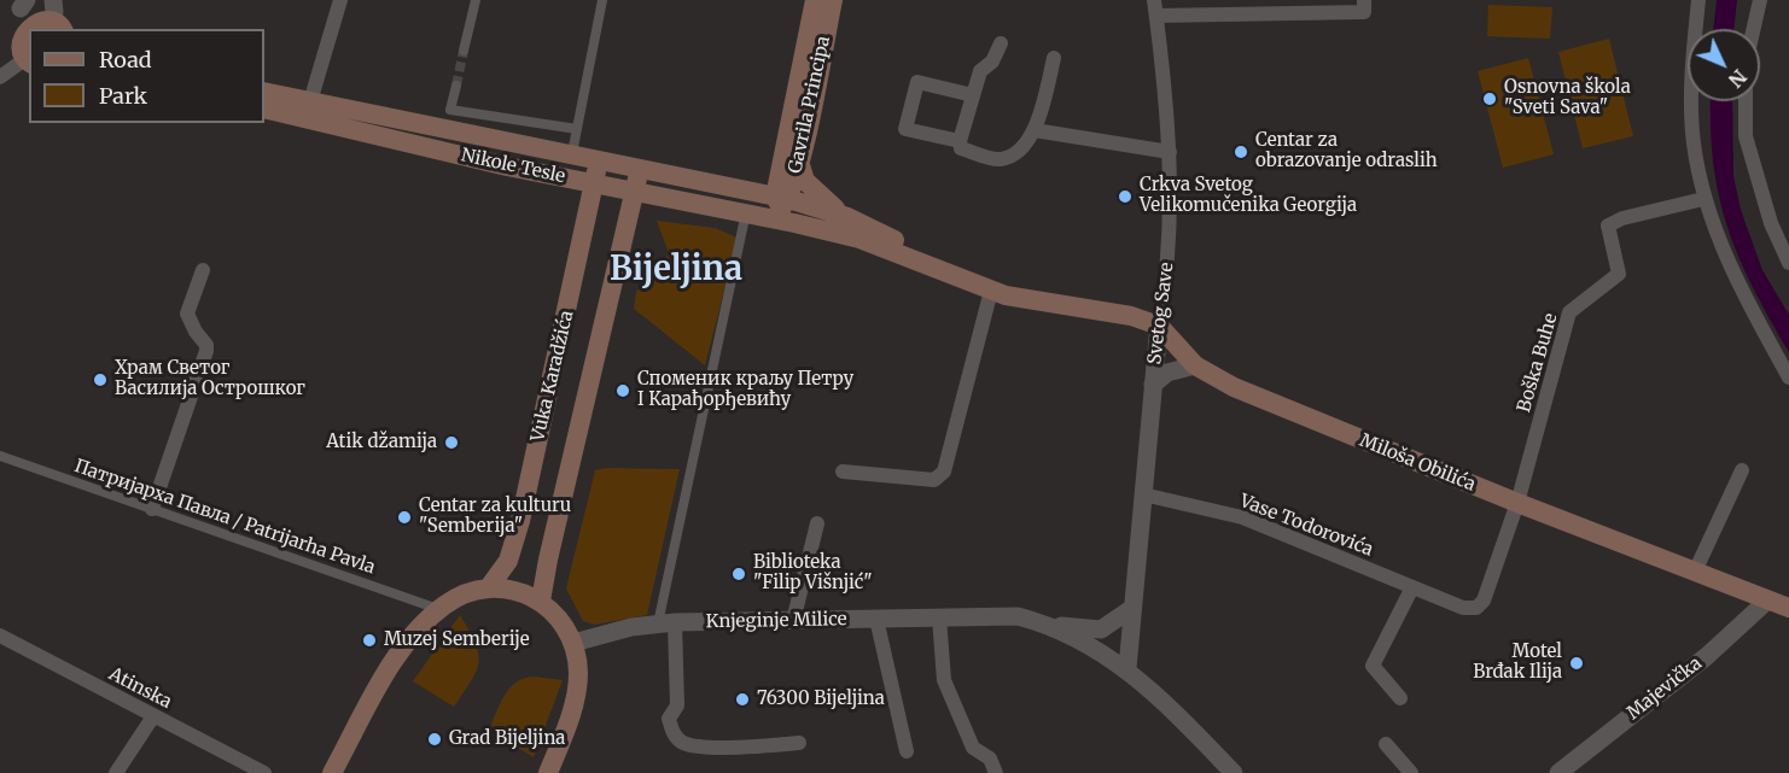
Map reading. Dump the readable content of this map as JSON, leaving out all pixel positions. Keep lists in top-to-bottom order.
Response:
{
  "streets": {
    "main road": [
      "Gavrila Principa",
      "Nikole Tesle",
      "Vuka Karadžića",
      "Miloša Obilića"
    ],
    "street": [
      "Svetog Save",
      "Boška Buhe",
      "Патријарха Павла / Patrijarha Pavla",
      "Vase Todorovića",
      "Knjeginje Milice",
      "Atinska",
      "Majevička"
    ]
  },
  "crossings": [
    ["Gavrila Principa", "Nikole Tesle"],
    ["Nikole Tesle", "Vuka Karadžića"],
    ["Svetog Save", "Miloša Obilića"],
    ["Svetog Save", "Vase Todorovića"],
    ["Svetog Save", "Knjeginje Milice"],
    ["Boška Buhe", "Miloša Obilića"],
    ["Boška Buhe", "Vase Todorovića"],
    ["Miloša Obilića", "Vase Todorovića"],
    ["Miloša Obilića", "Majevička"]
  ],
  "districts": ["Bijeljina"],
  "places": [
    "Osnovna škola \"Sveti Sava\"",
    "Centar za obrazovanje odraslih",
    "Crkva Svetog Velikomučenika Georgija",
    "Храм Светог Василија Острошког",
    "Споменик краљу Петру I Карађорђевићу",
    "Atik džamija",
    "Centar za kulturu \"Semberija\"",
    "Biblioteka \"Filip Višnjić\"",
    "Muzej Semberije",
    "Motel Brđak Ilija",
    "76300 Bijeljina",
    "Grad Bijeljina"
  ],
  "legend": ["Road", "Park"],
  "north": "bottom right"
}
